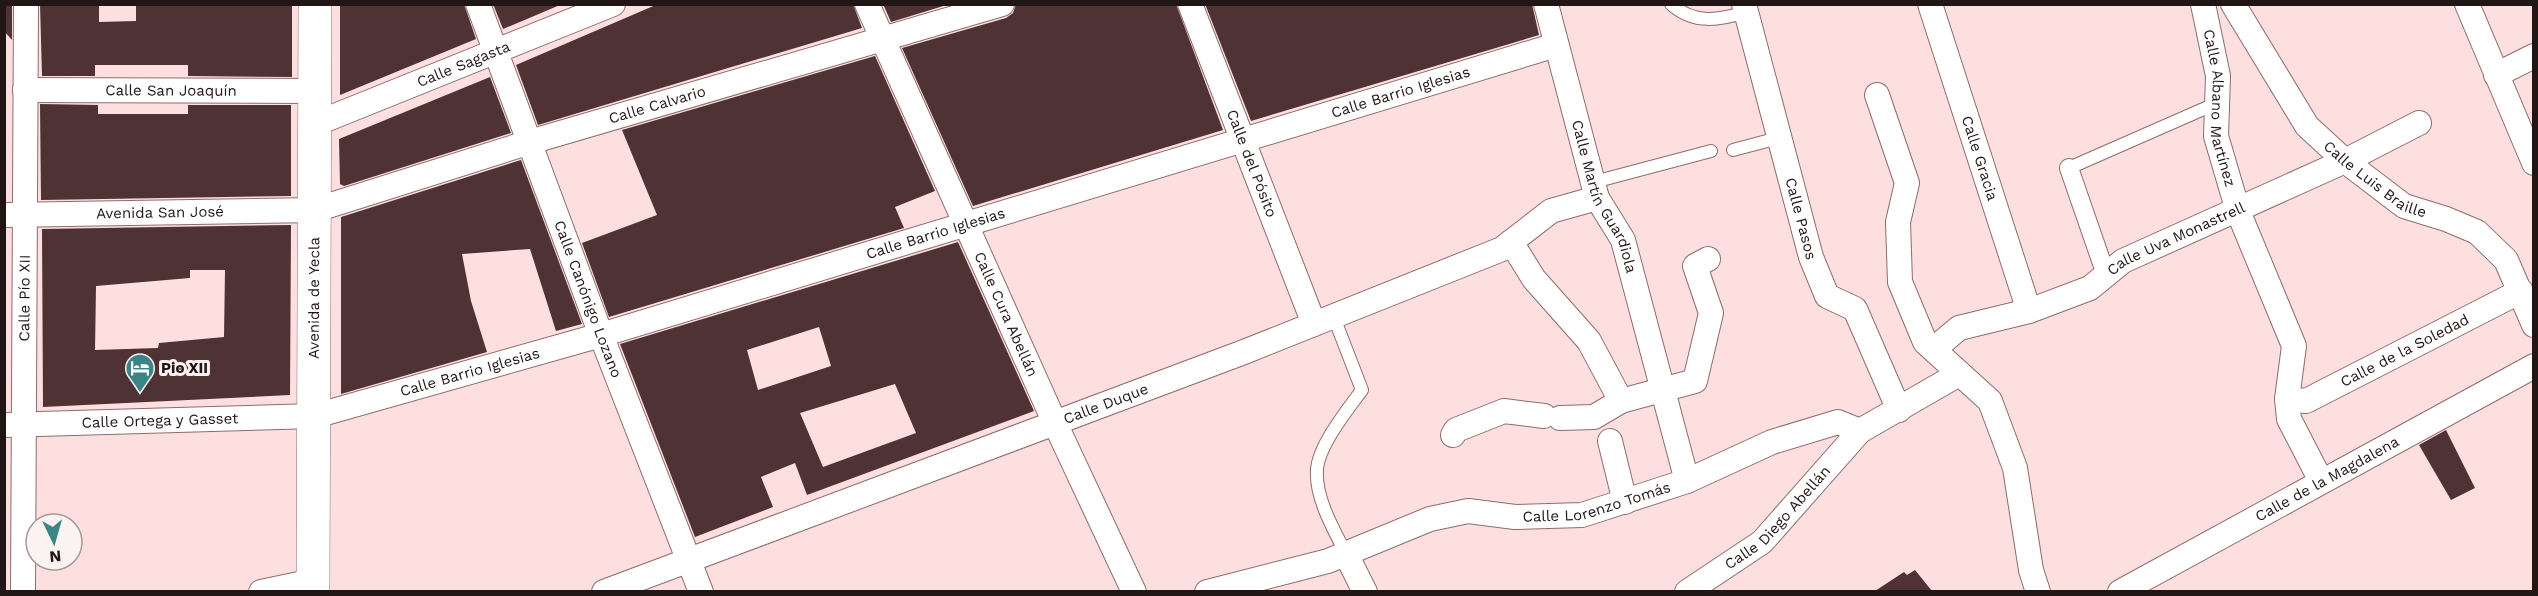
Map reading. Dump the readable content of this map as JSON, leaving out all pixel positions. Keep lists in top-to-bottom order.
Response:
{
  "streets": {
    "main road": ["Avenida de Yecla"],
    "street": [
      "Calle Sagasta",
      "Calle San Joaquín",
      "Calle Barrio Iglesias",
      "Calle Calvario",
      "Calle Albano Martínez",
      "Calle Gracia",
      "Calle del Pósito",
      "Calle Luis Braille",
      "Calle Martín Guardiola",
      "Avenida San José",
      "Calle Pasos",
      "Calle Uva Monastrell",
      "Calle Pío XII",
      "Calle Canónigo Lozano",
      "Calle Cura Abellán",
      "Calle de la Soledad",
      "Calle Duque",
      "Calle Ortega y Gasset",
      "Calle de la Magdalena",
      "Calle Lorenzo Tomás",
      "Calle Diego Abellán"
    ]
  },
  "crossings": [
    ["Calle Sagasta", "Avenida de Yecla"],
    ["Calle Sagasta", "Calle Canónigo Lozano"],
    ["Calle San Joaquín", "Calle Pío XII"],
    ["Calle San Joaquín", "Avenida de Yecla"],
    ["Calle Barrio Iglesias", "Calle del Pósito"],
    ["Calle Barrio Iglesias", "Calle Martín Guardiola"],
    ["Calle Barrio Iglesias", "Avenida de Yecla"],
    ["Calle Barrio Iglesias", "Calle Canónigo Lozano"],
    ["Calle Barrio Iglesias", "Calle Cura Abellán"],
    ["Calle Barrio Iglesias", "Calle Ortega y Gasset"],
    ["Calle Calvario", "Avenida San José"],
    ["Calle Calvario", "Avenida de Yecla"],
    ["Calle Calvario", "Calle Canónigo Lozano"],
    ["Calle Calvario", "Calle Cura Abellán"],
    ["Calle Albano Martínez", "Calle Uva Monastrell"],
    ["Calle Albano Martínez", "Calle de la Soledad"],
    ["Calle Albano Martínez", "Calle de la Magdalena"],
    ["Calle Gracia", "Calle Uva Monastrell"],
    ["Calle del Pósito", "Calle Duque"],
    ["Calle Luis Braille", "Calle Uva Monastrell"],
    ["Calle Luis Braille", "Calle de la Soledad"],
    ["Calle Martín Guardiola", "Calle Duque"],
    ["Calle Martín Guardiola", "Calle Lorenzo Tomás"],
    ["Avenida San José", "Calle Pío XII"],
    ["Avenida San José", "Avenida de Yecla"],
    ["Calle Pío XII", "Calle Ortega y Gasset"],
    ["Avenida de Yecla", "Calle Ortega y Gasset"],
    ["Calle Canónigo Lozano", "Calle Duque"],
    ["Calle Cura Abellán", "Calle Duque"],
    ["Calle Lorenzo Tomás", "Calle Diego Abellán"]
  ],
  "places": {
    "hotel": ["Pio XII"]
  },
  "north": "bottom"
}
